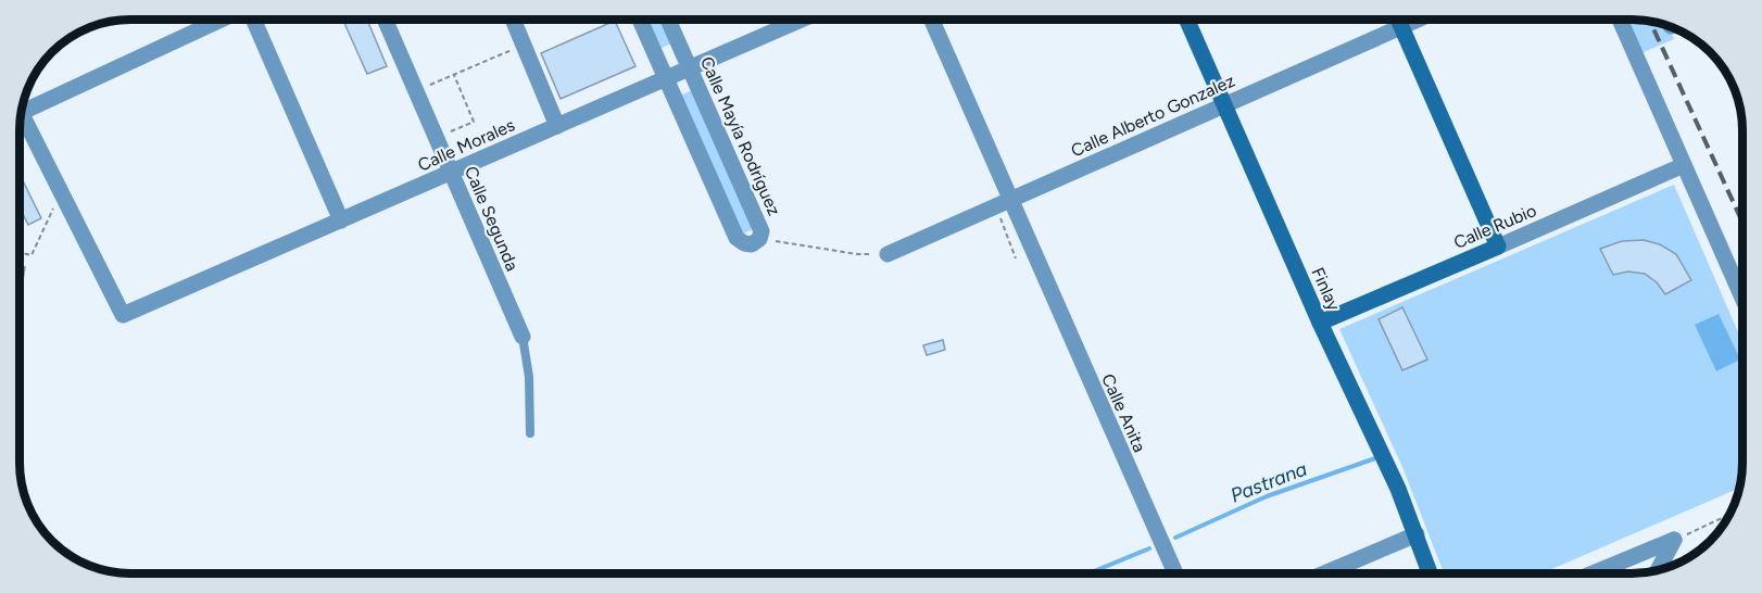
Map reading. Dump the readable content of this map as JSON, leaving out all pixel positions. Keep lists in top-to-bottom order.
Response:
{
  "streets": {
    "street": [
      "Calle Alberto Gonzalez",
      "Calle Mayía Rodríguez",
      "Calle Morales",
      "Calle Segunda",
      "Calle Rubio",
      "Finlay",
      "Calle Anita"
    ]
  },
  "crossings": [
    ["Calle Alberto Gonzalez", "Finlay"],
    ["Calle Alberto Gonzalez", "Calle Anita"],
    ["Calle Mayía Rodríguez", "Calle Morales"],
    ["Calle Morales", "Calle Segunda"],
    ["Calle Rubio", "Finlay"]
  ],
  "water": ["Pastrana"]
}
